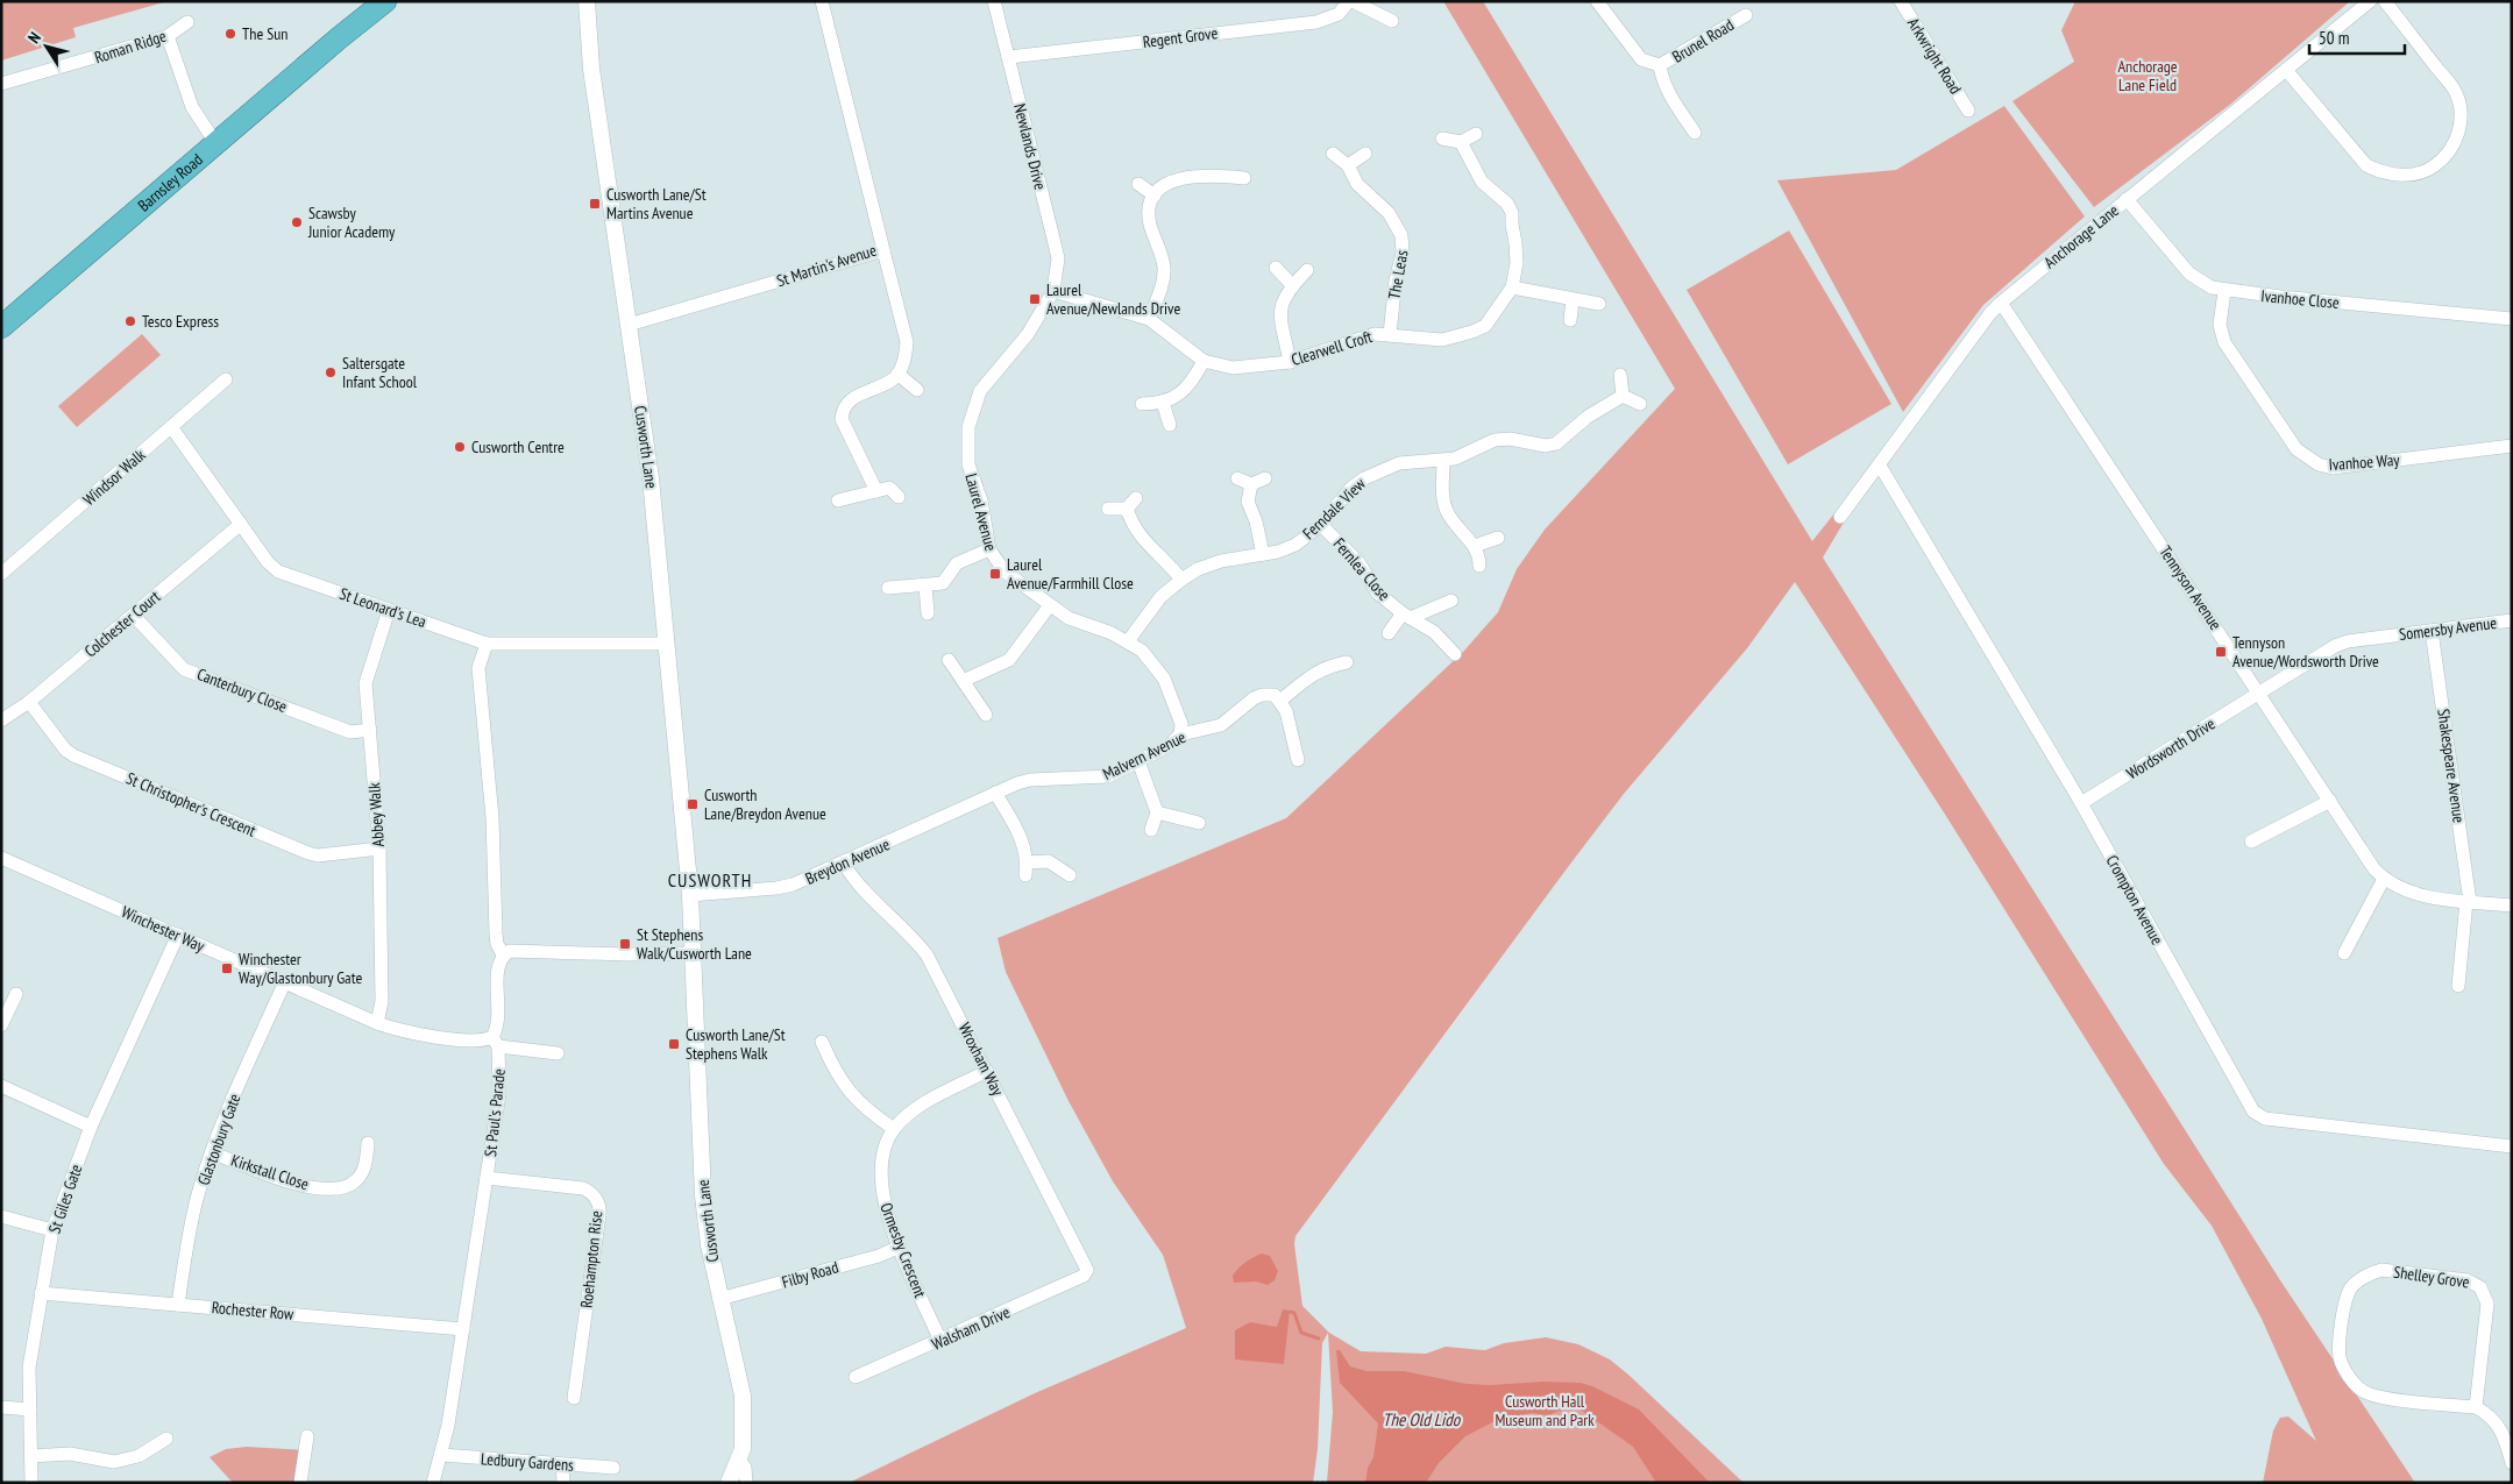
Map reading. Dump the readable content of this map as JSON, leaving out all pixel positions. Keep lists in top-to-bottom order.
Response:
{
  "streets": {
    "highway": ["Barnsley Road"],
    "street": [
      "Regent Grove",
      "Brunel Road",
      "Roman Ridge",
      "Arkwright Road",
      "Newlands Drive",
      "Anchorage Lane",
      "St Martin's Avenue",
      "The Leas",
      "Ivanhoe Close",
      "Clearwell Croft",
      "Cusworth Lane",
      "Ivanhoe Way",
      "Windsor Walk",
      "Ferndale View",
      "Laurel Avenue",
      "Fernlea Close",
      "Tennyson Avenue",
      "St Leonard's Lea",
      "Colchester Court",
      "Somersby Avenue",
      "Canterbury Close",
      "Wordsworth Drive",
      "Malvern Avenue",
      "Shakespeare Avenue",
      "St Christopher's Crescent",
      "Abbey Walk",
      "Breydon Avenue",
      "Crompton Avenue",
      "Winchester Way",
      "Wroxham Way",
      "St Paul's Parade",
      "Glastonbury Gate",
      "Kirkstall Close",
      "St Giles Gate",
      "Ormesby Crescent",
      "Roehampton Rise",
      "Filby Road",
      "Shelley Grove",
      "Rochester Row",
      "Walsham Drive",
      "Ledbury Gardens"
    ]
  },
  "crossings": [
    ["Regent Grove", "Newlands Drive"],
    ["Newlands Drive", "Clearwell Croft"],
    ["Newlands Drive", "Laurel Avenue"],
    ["Anchorage Lane", "Ivanhoe Close"],
    ["Anchorage Lane", "Tennyson Avenue"],
    ["Anchorage Lane", "Crompton Avenue"],
    ["St Martin's Avenue", "Cusworth Lane"],
    ["The Leas", "Clearwell Croft"],
    ["Ivanhoe Close", "Ivanhoe Way"],
    ["Clearwell Croft", "Laurel Avenue"],
    ["Cusworth Lane", "St Leonard's Lea"],
    ["Cusworth Lane", "Breydon Avenue"],
    ["Cusworth Lane", "Filby Road"],
    ["Windsor Walk", "St Leonard's Lea"],
    ["Ferndale View", "Laurel Avenue"],
    ["Ferndale View", "Fernlea Close"],
    ["Laurel Avenue", "Malvern Avenue"],
    ["Tennyson Avenue", "Somersby Avenue"],
    ["Tennyson Avenue", "Wordsworth Drive"],
    ["St Leonard's Lea", "Colchester Court"],
    ["St Leonard's Lea", "Abbey Walk"],
    ["St Leonard's Lea", "St Paul's Parade"],
    ["Colchester Court", "Canterbury Close"],
    ["Colchester Court", "St Christopher's Crescent"],
    ["Somersby Avenue", "Wordsworth Drive"],
    ["Somersby Avenue", "Shakespeare Avenue"],
    ["Canterbury Close", "Abbey Walk"],
    ["Wordsworth Drive", "Crompton Avenue"],
    ["Malvern Avenue", "Breydon Avenue"],
    ["St Christopher's Crescent", "Abbey Walk"],
    ["Abbey Walk", "Winchester Way"],
    ["Breydon Avenue", "Wroxham Way"],
    ["Winchester Way", "St Paul's Parade"],
    ["Winchester Way", "Glastonbury Gate"],
    ["Winchester Way", "St Giles Gate"],
    ["Wroxham Way", "Ormesby Crescent"],
    ["Wroxham Way", "Walsham Drive"],
    ["St Paul's Parade", "Roehampton Rise"],
    ["St Paul's Parade", "Rochester Row"],
    ["St Paul's Parade", "Ledbury Gardens"],
    ["Glastonbury Gate", "Kirkstall Close"],
    ["Glastonbury Gate", "Rochester Row"],
    ["St Giles Gate", "Rochester Row"],
    ["Ormesby Crescent", "Filby Road"],
    ["Ormesby Crescent", "Walsham Drive"]
  ],
  "districts": ["CUSWORTH"],
  "water": ["The Old Lido"],
  "parks": ["Anchorage Lane Field", "Cusworth Hall Museum and Park"],
  "places": {
    "other": [
      "The Sun",
      "Scawsby Junior Academy",
      "Tesco Express",
      "Saltersgate Infant School",
      "Cusworth Centre"
    ],
    "transit": [
      "Cusworth Lane/St Martins Avenue",
      "Laurel Avenue/Newlands Drive",
      "Laurel Avenue/Farmhill Close",
      "Tennyson Avenue/Wordsworth Drive",
      "Cusworth Lane/Breydon Avenue",
      "St Stephens Walk/Cusworth Lane",
      "Winchester Way/Glastonbury Gate",
      "Cusworth Lane/St Stephens Walk"
    ]
  },
  "scale_bar": "50 m",
  "north": "top left"
}
